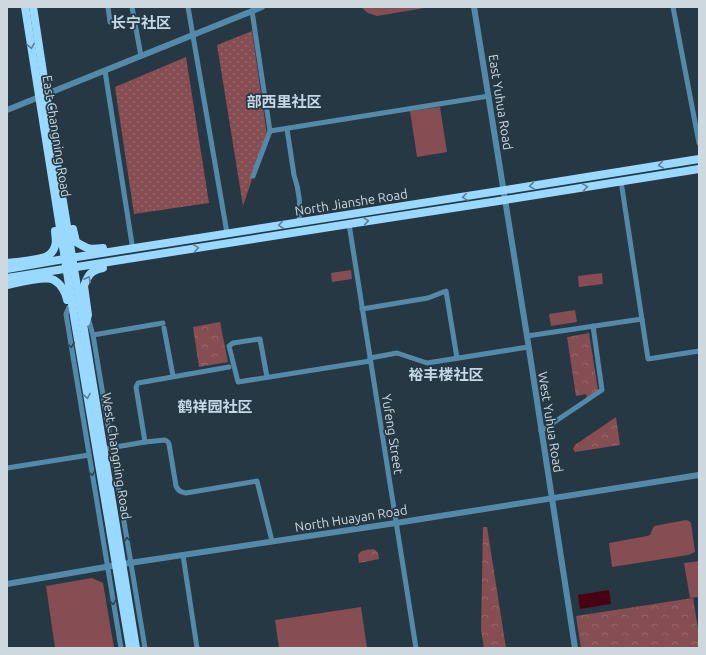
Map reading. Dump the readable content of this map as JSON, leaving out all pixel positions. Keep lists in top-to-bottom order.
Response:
{
  "streets": {
    "main road": ["East Changning Road", "North Jianshe Road", "West Changning Road"],
    "street": [
      "East Yuhua Road",
      "West Yuhua Road",
      "Yufeng Street",
      "North Huayan Road"
    ]
  },
  "crossings": [
    ["East Yuhua Road", "North Jianshe Road"],
    ["East Yuhua Road", "West Yuhua Road"],
    ["East Changning Road", "North Jianshe Road"],
    ["East Changning Road", "West Changning Road"],
    ["North Jianshe Road", "West Yuhua Road"],
    ["North Jianshe Road", "Yufeng Street"],
    ["North Jianshe Road", "West Changning Road"],
    ["West Yuhua Road", "North Huayan Road"],
    ["Yufeng Street", "North Huayan Road"],
    ["West Changning Road", "North Huayan Road"]
  ],
  "districts": [
    "长宁社区",
    "部西里社区",
    "裕丰楼社区",
    "鹤祥园社区"
  ]
}
